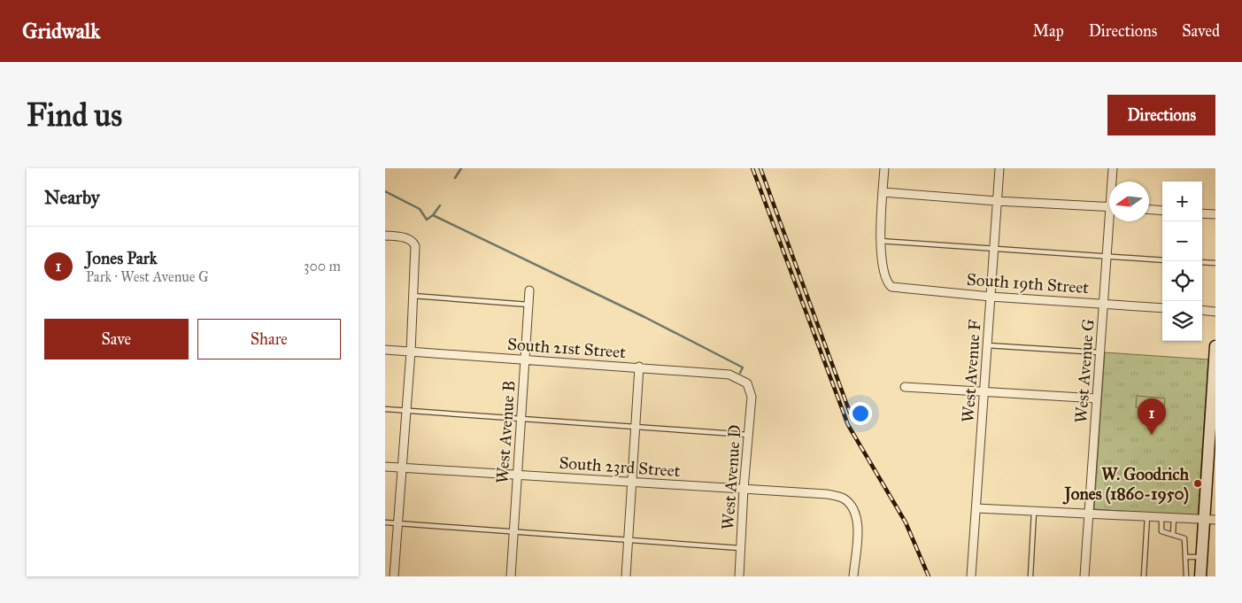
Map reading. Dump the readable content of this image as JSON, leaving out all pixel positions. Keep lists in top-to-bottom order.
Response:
{
  "streets": {
    "street": [
      "South 19th Street",
      "South 21st Street",
      "West Avenue F",
      "West Avenue G",
      "West Avenue B",
      "South 23rd Street",
      "West Avenue D"
    ]
  },
  "crossings": [
    ["South 19th Street", "West Avenue F"],
    ["South 19th Street", "West Avenue G"],
    ["South 21st Street", "West Avenue B"],
    ["South 21st Street", "West Avenue D"],
    ["West Avenue B", "South 23rd Street"],
    ["South 23rd Street", "West Avenue D"]
  ],
  "places": ["W. Goodrich Jones (1860-1950)"],
  "north": "left",
  "page": {
    "header": "Gridwalk",
    "nav": ["Map", "Directions", "Saved"],
    "buttons": [
      "Directions",
      ["Save", "Share"]
    ],
    "title": "Find us",
    "heading": "Nearby",
    "map_buttons": ["+", "−"],
    "list": [
      {
        "mark": "1",
        "name": "Jones Park",
        "note": "Park · West Avenue G",
        "value": "300 m"
      }
    ],
    "pins": "1"
  }
}
